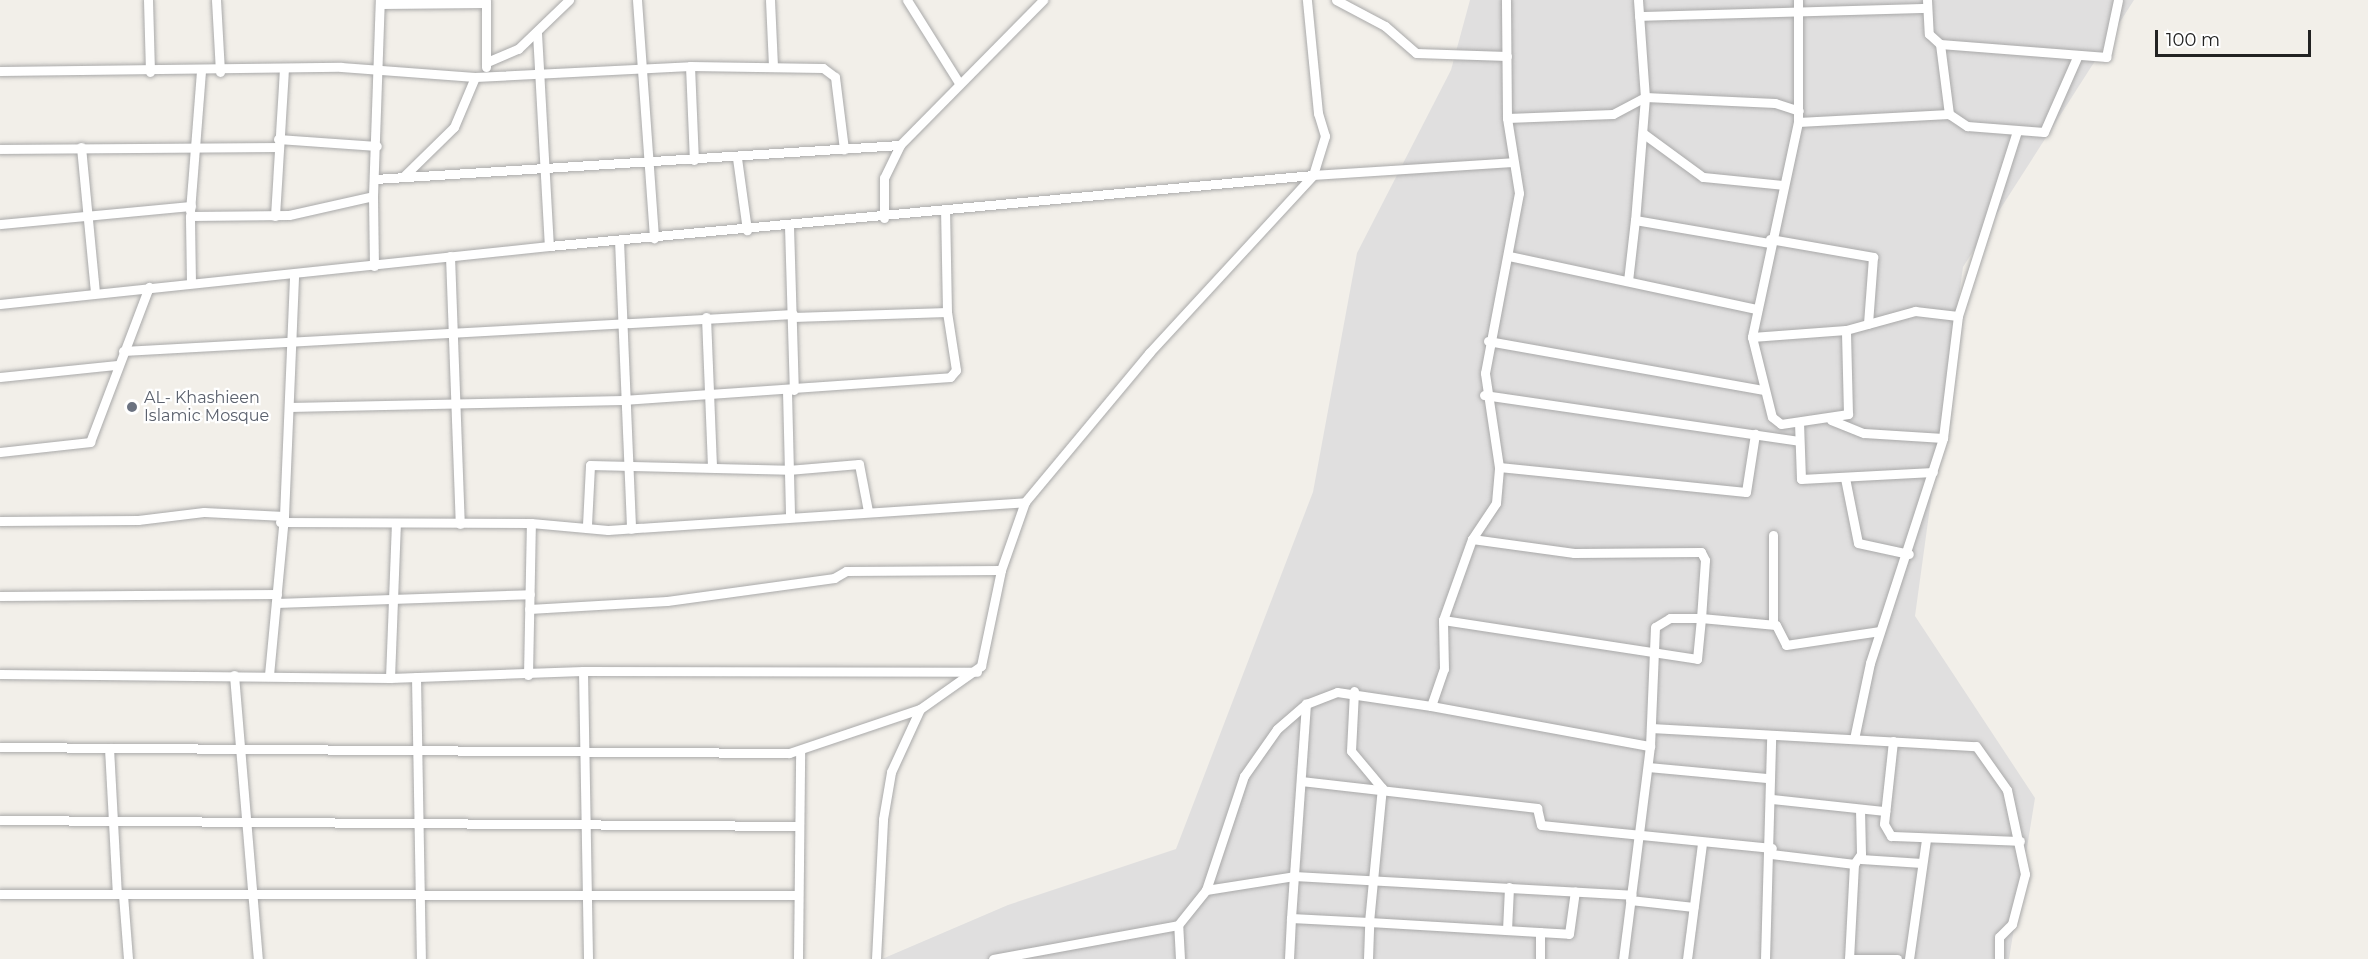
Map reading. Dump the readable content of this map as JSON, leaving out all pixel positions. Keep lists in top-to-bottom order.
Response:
{
  "places": ["AL- Khashieen Islamic Mosque"],
  "scale_bar": "100 m"
}
